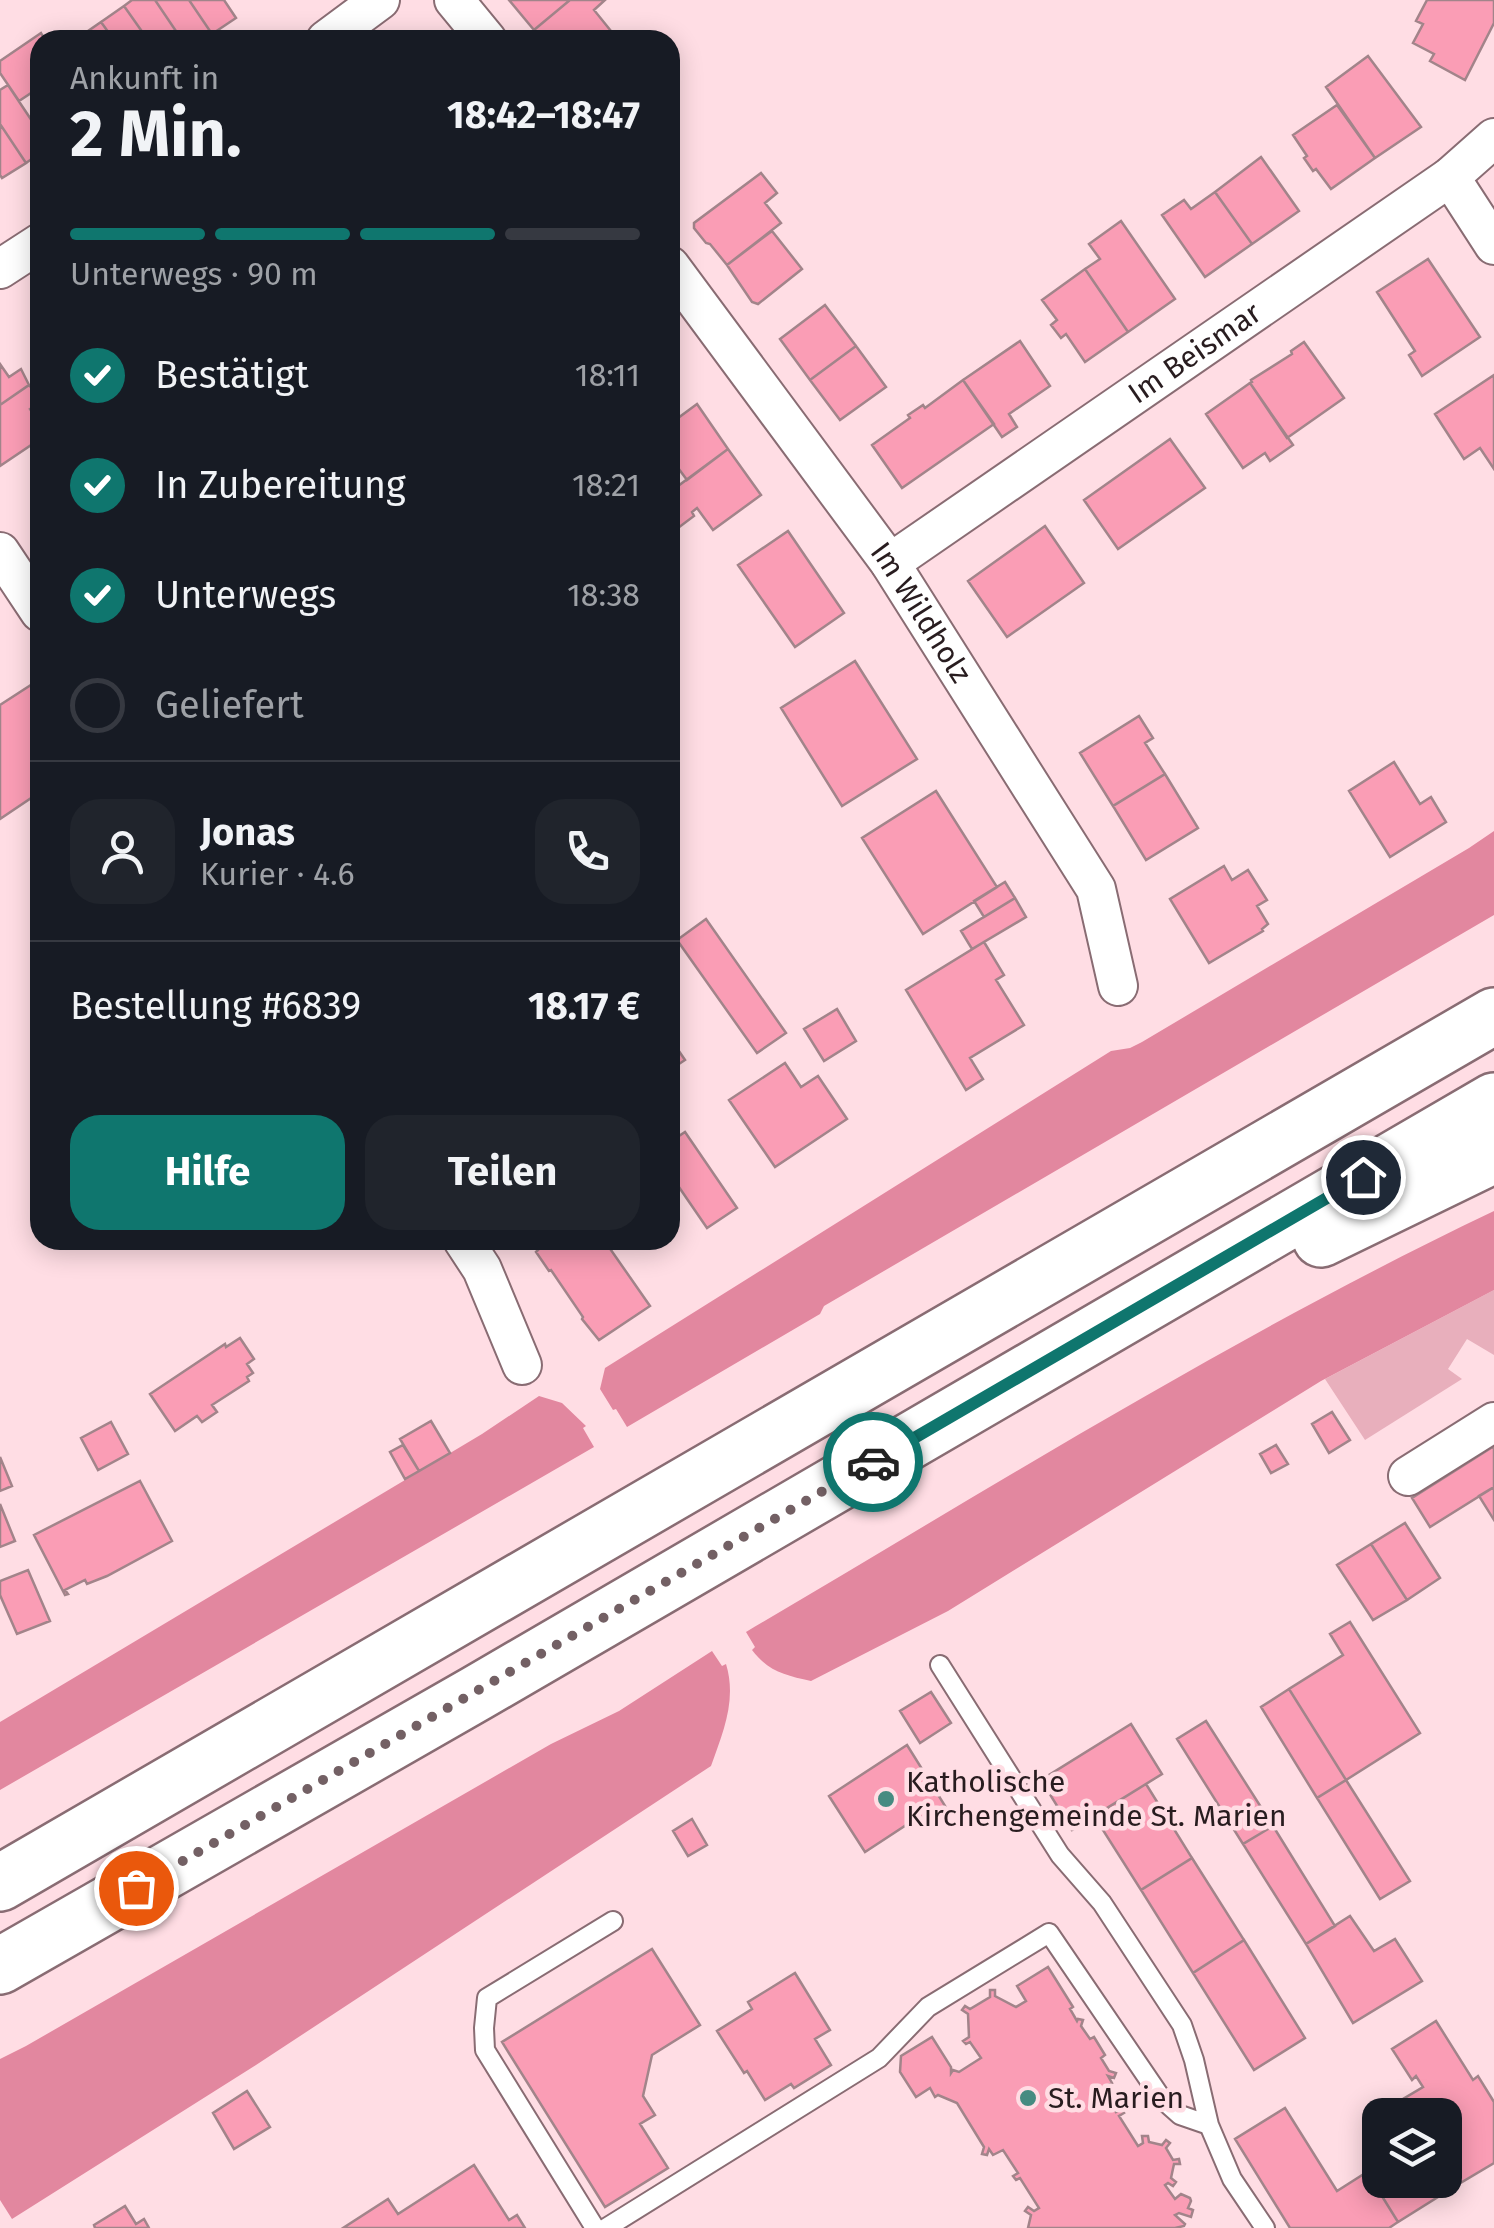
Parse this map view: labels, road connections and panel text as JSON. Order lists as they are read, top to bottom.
{
  "streets": {
    "street": ["Im Beismar", "Im Wildholz"]
  },
  "crossings": [
    ["Im Beismar", "Im Wildholz"]
  ],
  "places": ["Katholische Kirchengemeinde St. Marien", "St. Marien"],
  "page": {
    "heading": ["2 Min.", "Ankunft in", "18:42–18:47"],
    "panel": [
      "Jonas",
      "Kurier · 4.6",
      "Bestellung #6839",
      "18.17 €"
    ],
    "bar": "Unterwegs · 90 m",
    "list": [
      ["Bestätigt", "18:11"],
      ["In Zubereitung", "18:21"],
      ["Unterwegs", "18:38"],
      "Geliefert"
    ],
    "buttons": ["Hilfe", "Teilen"]
  }
}
